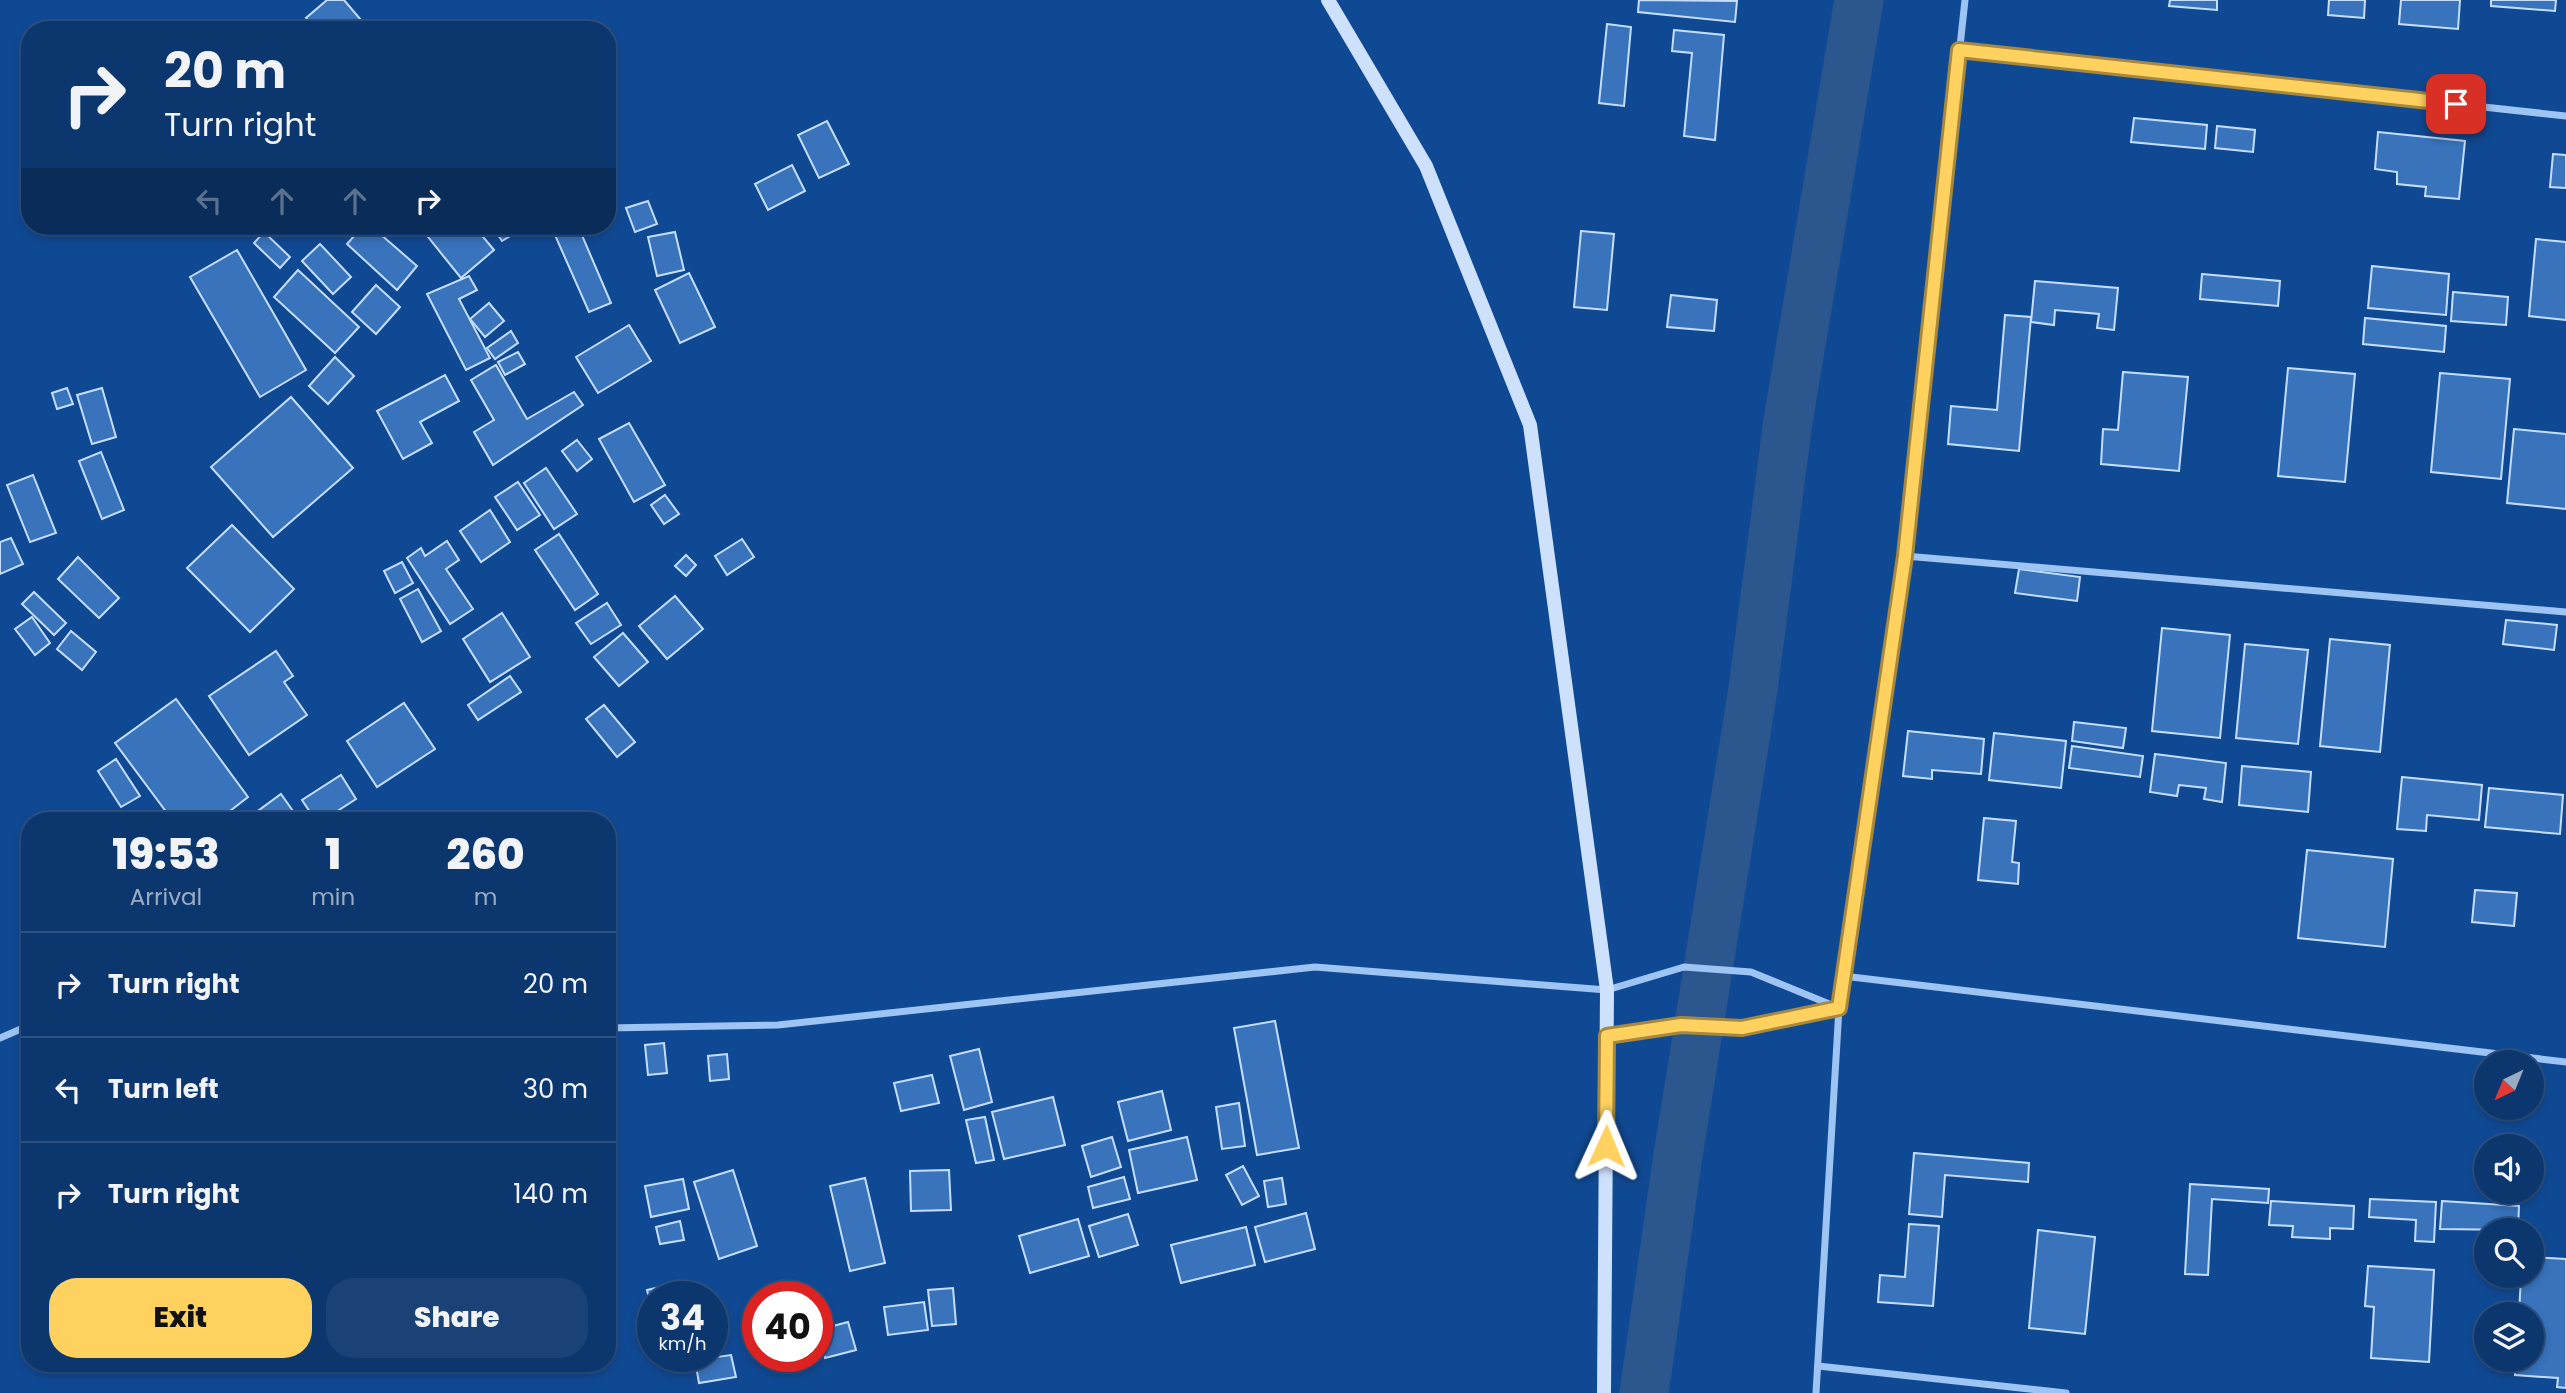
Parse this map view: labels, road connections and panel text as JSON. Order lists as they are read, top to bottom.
{
  "north": "bottom left",
  "page": {
    "turn": ["20 m", "Turn right"],
    "eta": [
      "19:53",
      "Arrival",
      "1",
      "min",
      "260",
      "m"
    ],
    "list": [
      {
        "name": "Turn right",
        "value": "20 m"
      },
      {
        "name": "Turn left",
        "value": "30 m"
      },
      {
        "name": "Turn right",
        "value": "140 m"
      }
    ],
    "buttons": ["Exit", "Share"],
    "speed": "34 km/h",
    "limit": "40"
  }
}
